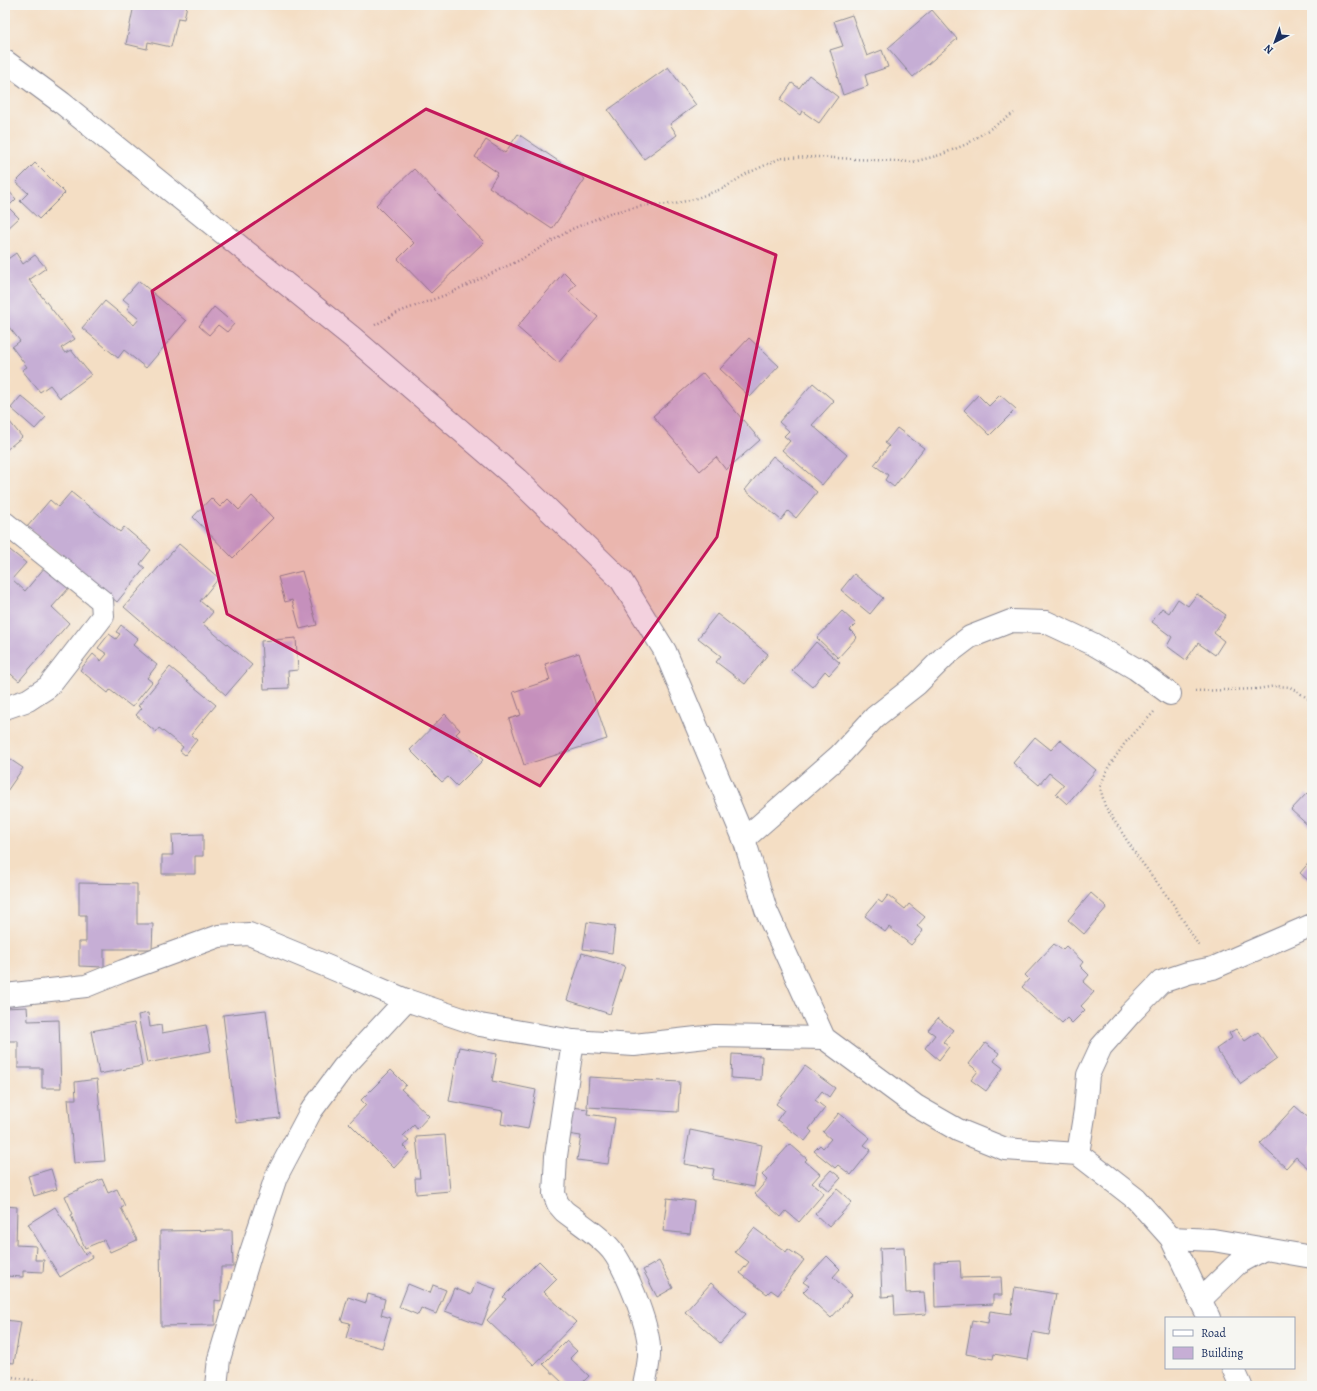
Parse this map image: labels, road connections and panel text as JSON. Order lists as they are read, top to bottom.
{
  "legend": ["Road", "Building"],
  "north": "bottom left"
}
